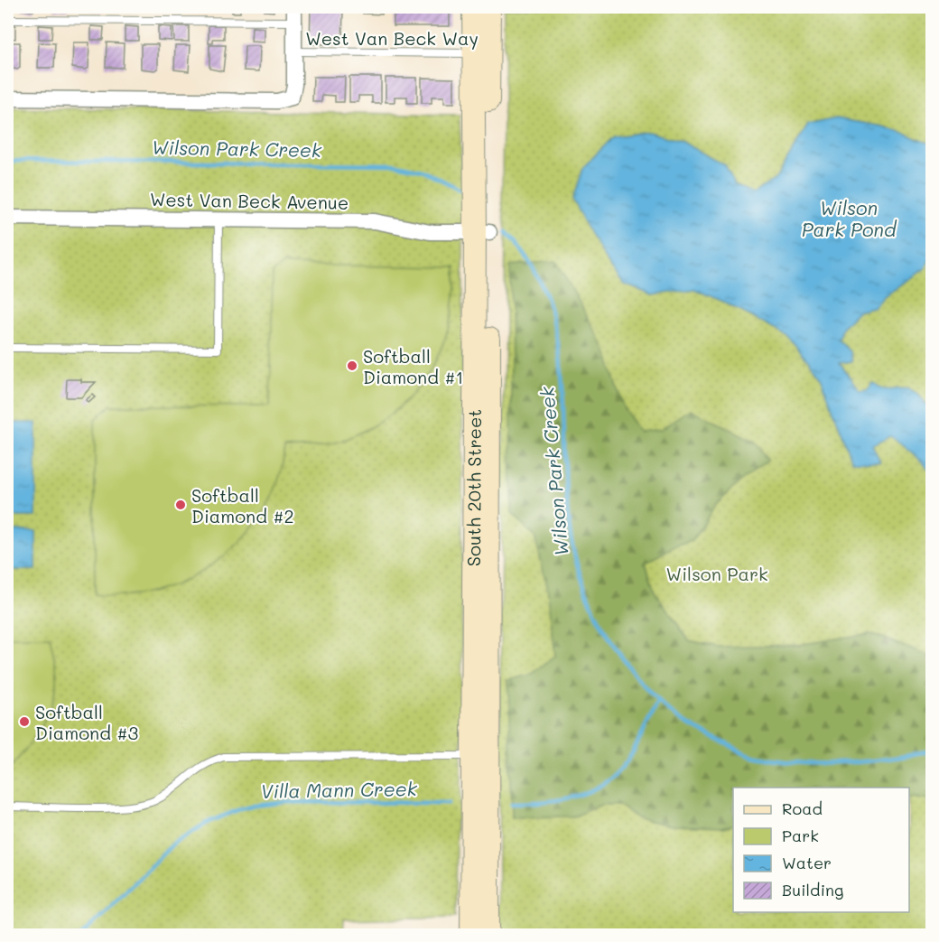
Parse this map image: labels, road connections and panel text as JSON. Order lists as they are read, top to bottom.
{
  "streets": {
    "street": ["West Van Beck Avenue", "South 20th Street"],
    "lane": ["West Van Beck Way"]
  },
  "crossings": [
    ["West Van Beck Way", "South 20th Street"],
    ["West Van Beck Avenue", "South 20th Street"]
  ],
  "water": ["Wilson Park Creek", "Wilson Park Pond", "Villa Mann Creek"],
  "parks": ["Wilson Park"],
  "places": ["Softball Diamond #1", "Softball Diamond #2", "Softball Diamond #3"],
  "legend": [
    "Road",
    "Park",
    "Water",
    "Building"
  ]
}
